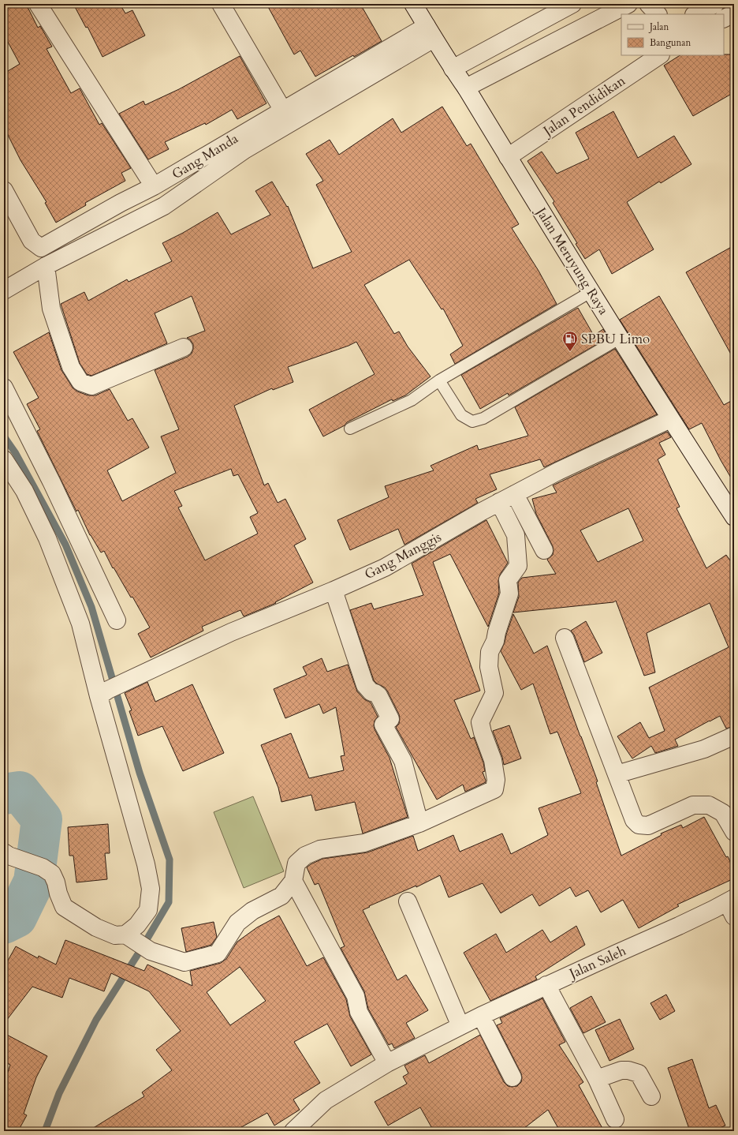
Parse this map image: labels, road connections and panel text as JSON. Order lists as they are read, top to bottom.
{
  "streets": {
    "street": [
      "Jalan Pendidikan",
      "Gang Manda",
      "Jalan Meruyung Raya",
      "Gang Manggis",
      "Jalan Saleh"
    ]
  },
  "crossings": [
    ["Jalan Pendidikan", "Jalan Meruyung Raya"],
    ["Gang Manda", "Jalan Meruyung Raya"],
    ["Jalan Meruyung Raya", "Gang Manggis"]
  ],
  "places": {
    "fuel station": ["SPBU Limo"]
  },
  "legend": ["Jalan", "Bangunan"]
}
